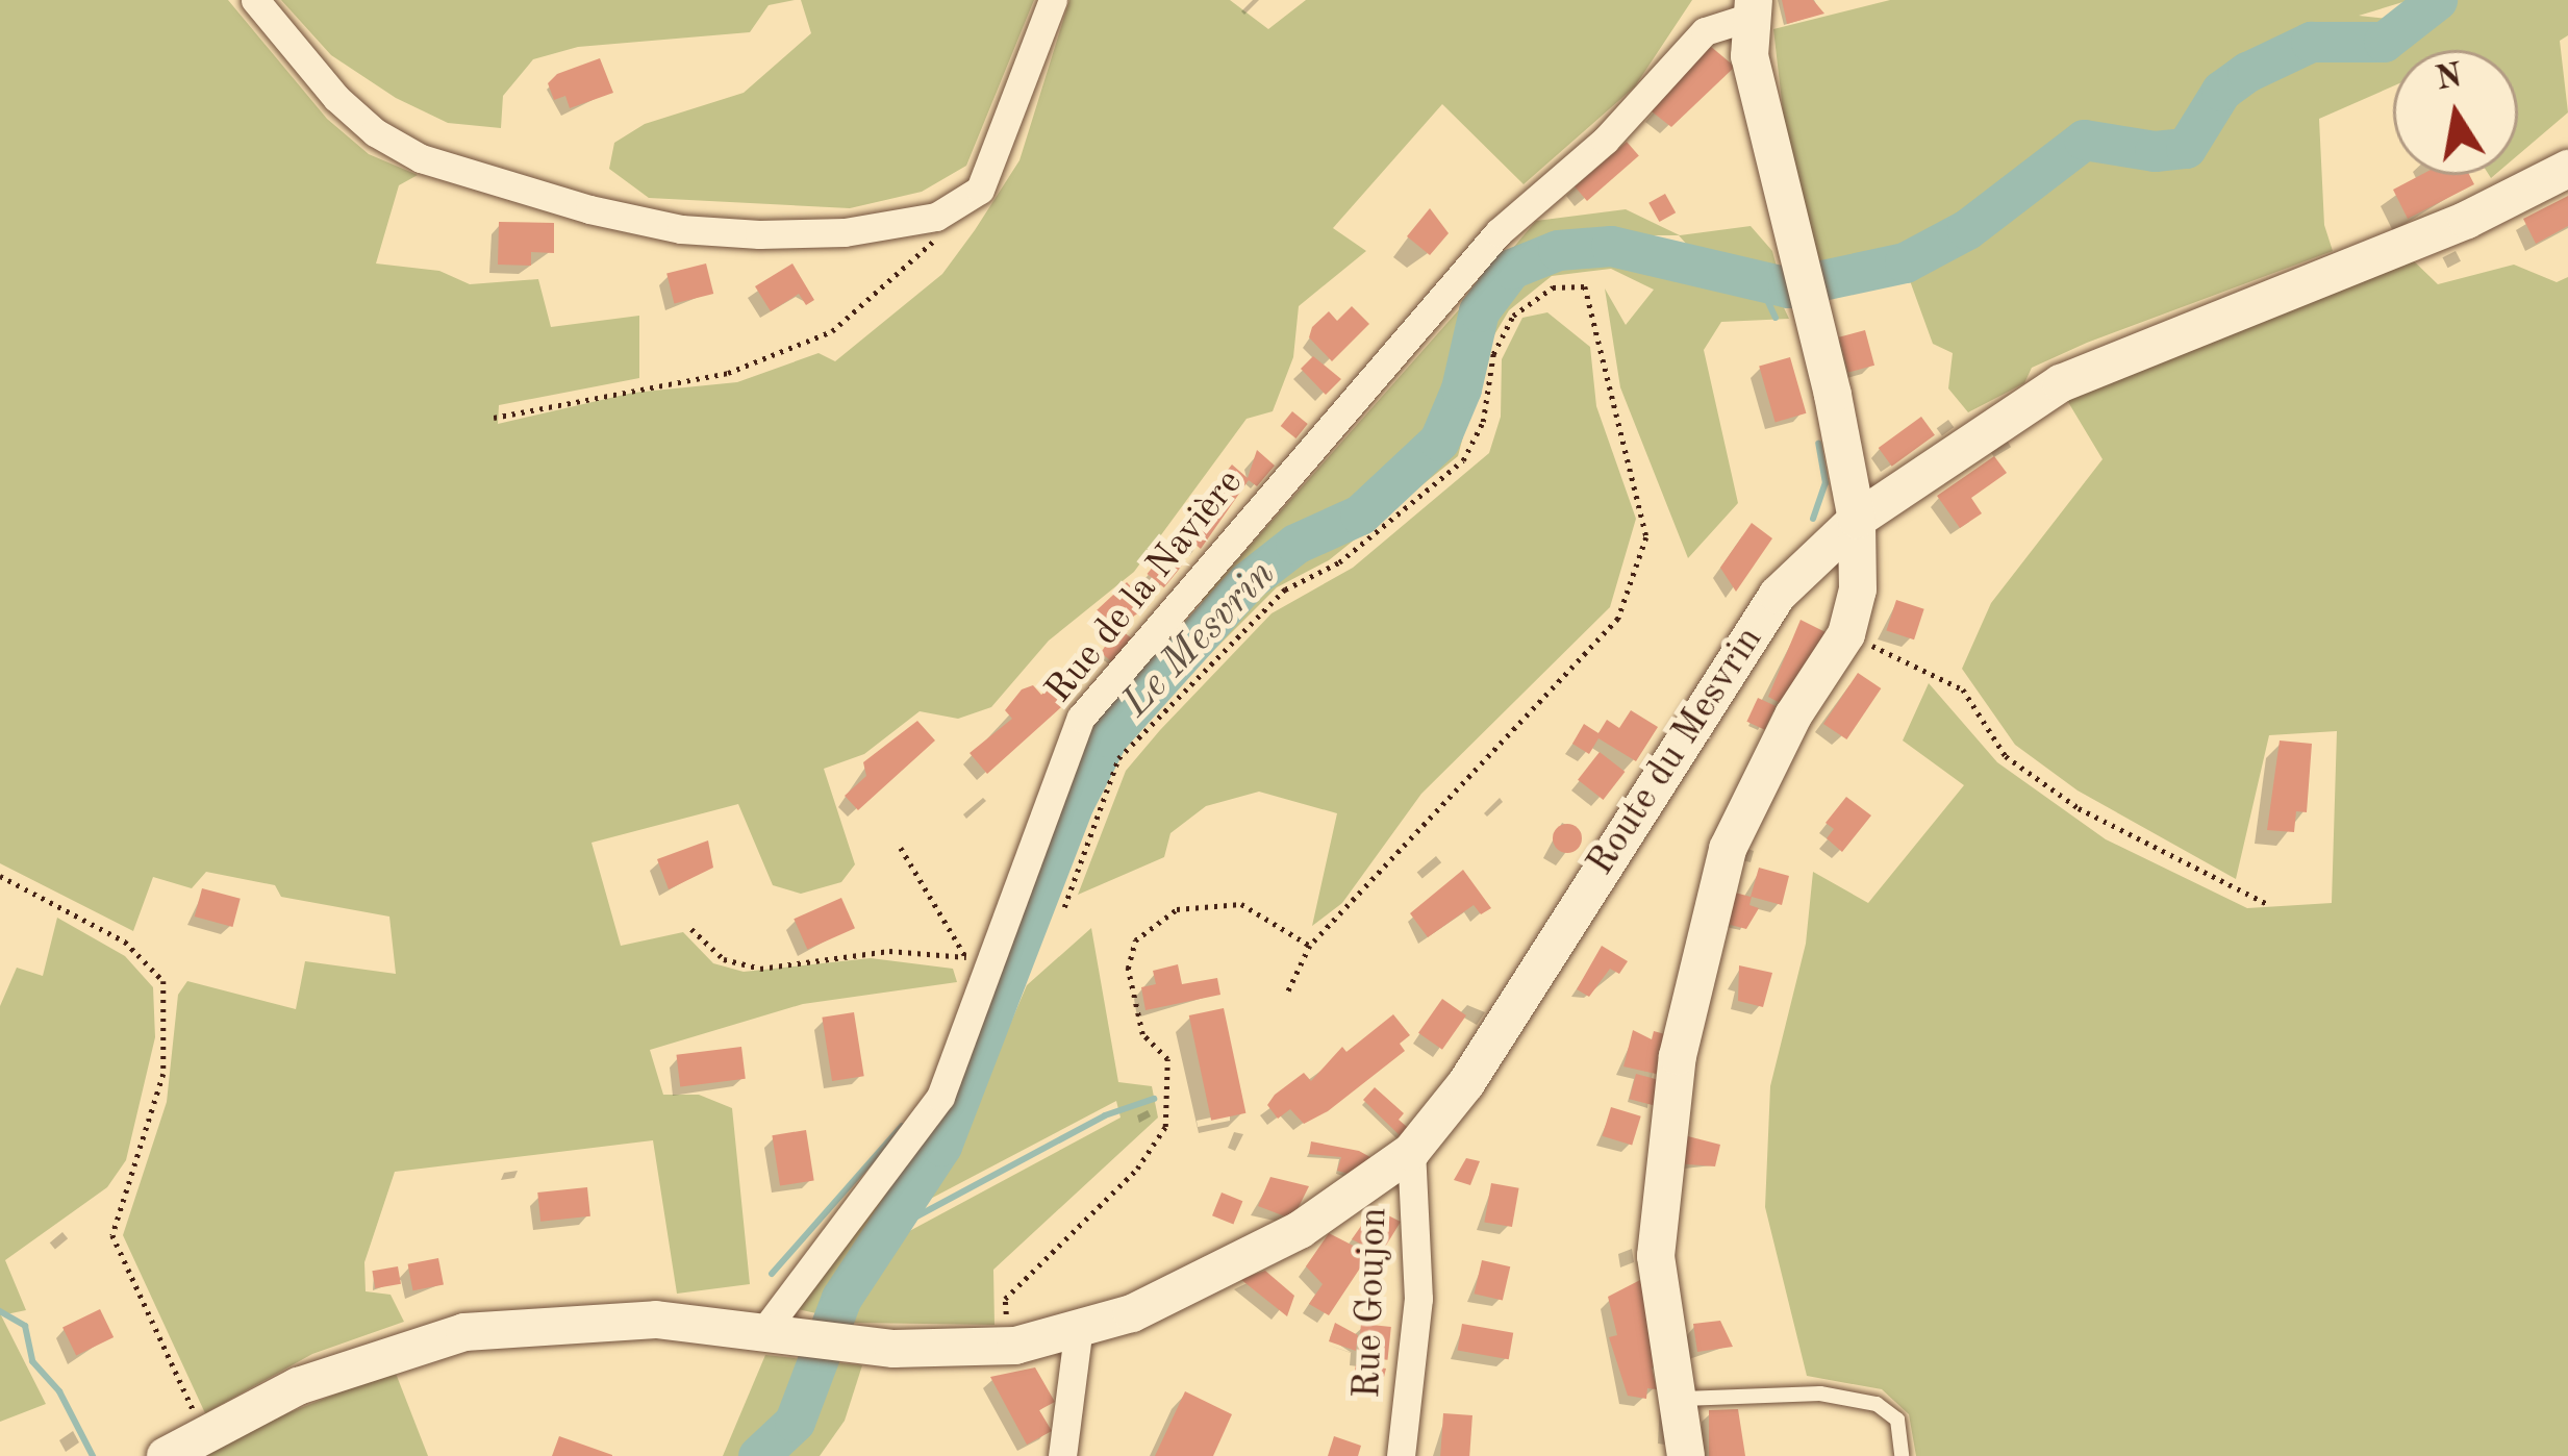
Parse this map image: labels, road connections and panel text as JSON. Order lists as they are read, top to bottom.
{
  "streets": {
    "main road": ["Route du Mesvrin"],
    "street": ["Rue de la Navière", "Rue Goujon"]
  },
  "crossings": [
    ["Rue de la Navière", "Route du Mesvrin"],
    ["Route du Mesvrin", "Rue Goujon"]
  ],
  "water": ["Le Mesvrin"],
  "north": "top"
}
